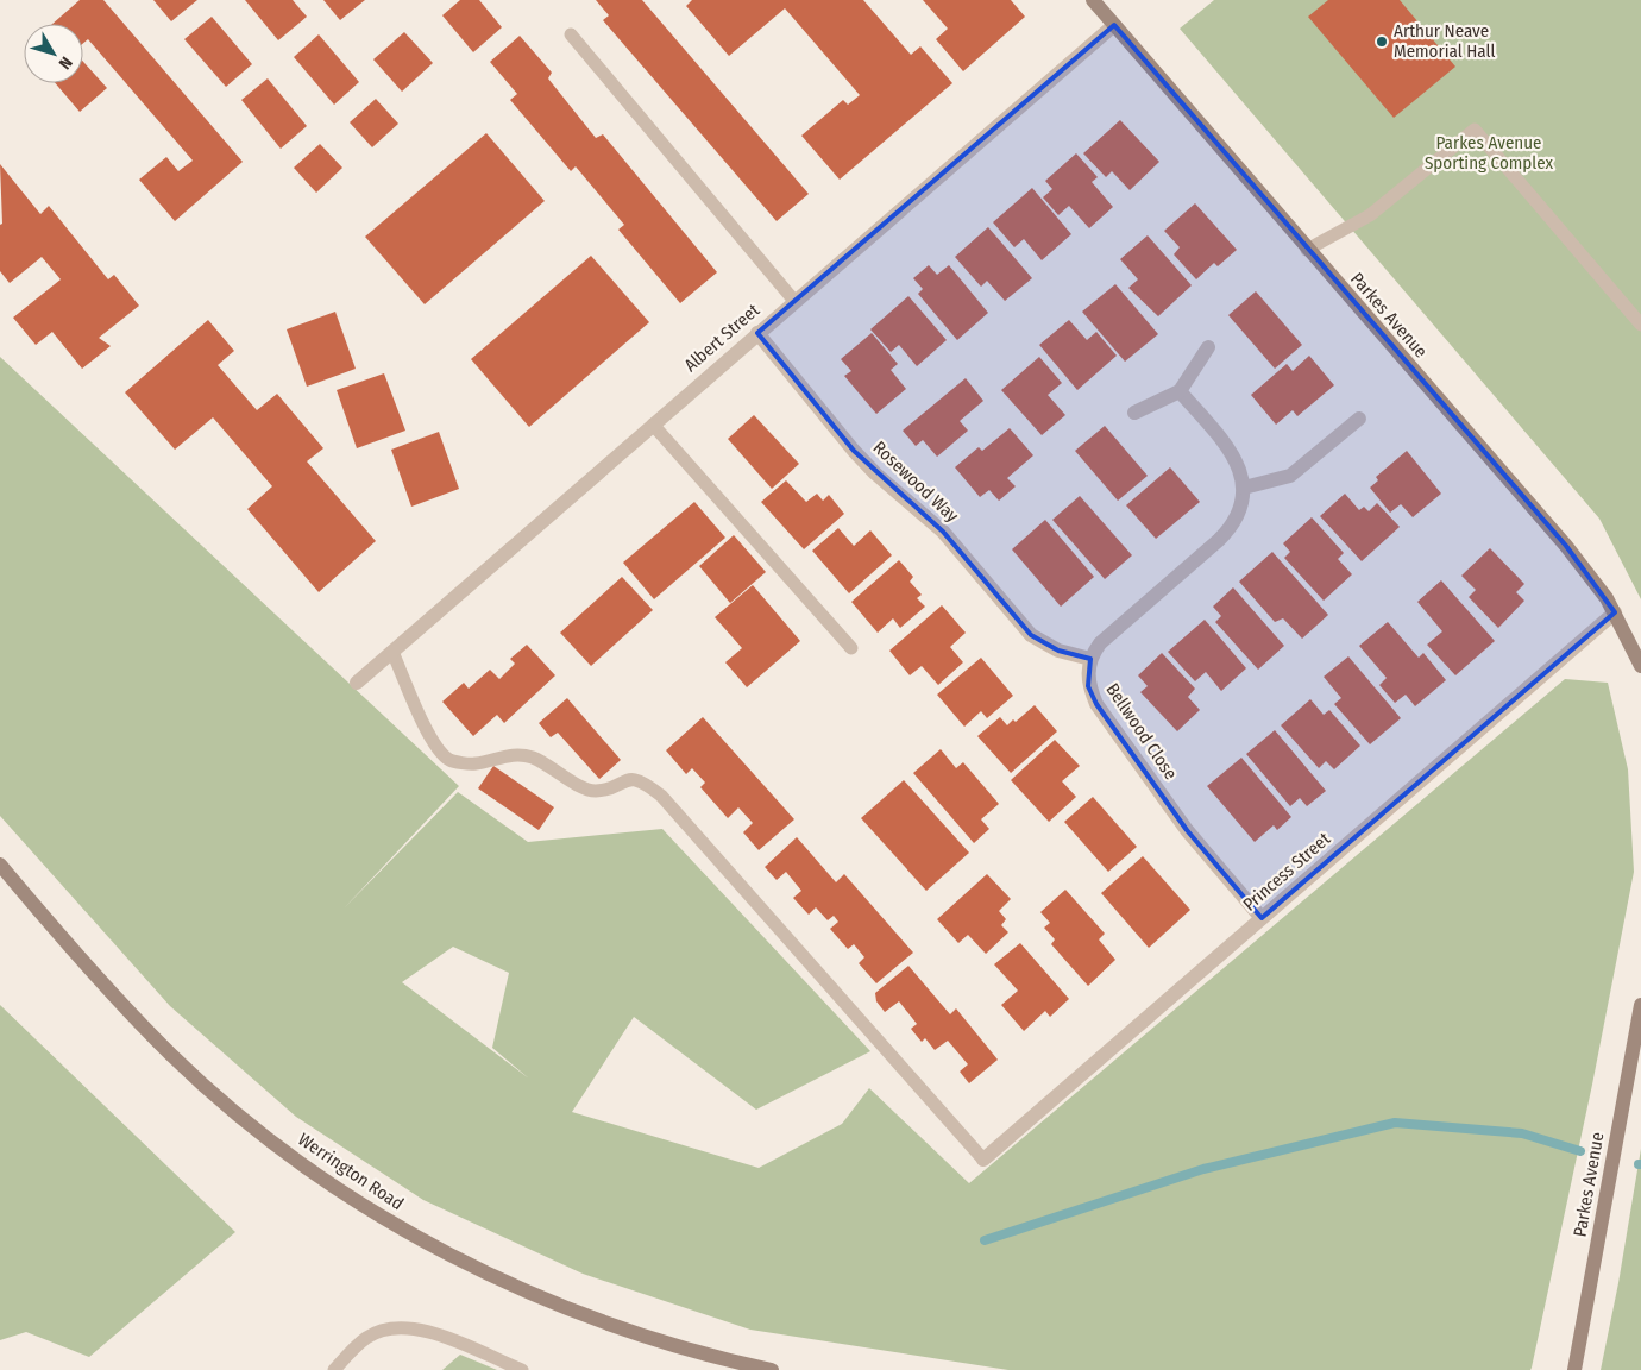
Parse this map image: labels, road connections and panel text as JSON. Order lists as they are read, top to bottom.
{
  "streets": {
    "street": [
      "Parkes Avenue",
      "Albert Street",
      "Rosewood Way",
      "Bellwood Close",
      "Princess Street",
      "Werrington Road"
    ]
  },
  "crossings": [
    ["Parkes Avenue", "Albert Street"],
    ["Parkes Avenue", "Princess Street"],
    ["Albert Street", "Rosewood Way"],
    ["Rosewood Way", "Bellwood Close"],
    ["Bellwood Close", "Princess Street"]
  ],
  "parks": ["Parkes Avenue Sporting Complex"],
  "places": ["Arthur Neave Memorial Hall"],
  "north": "bottom right"
}
